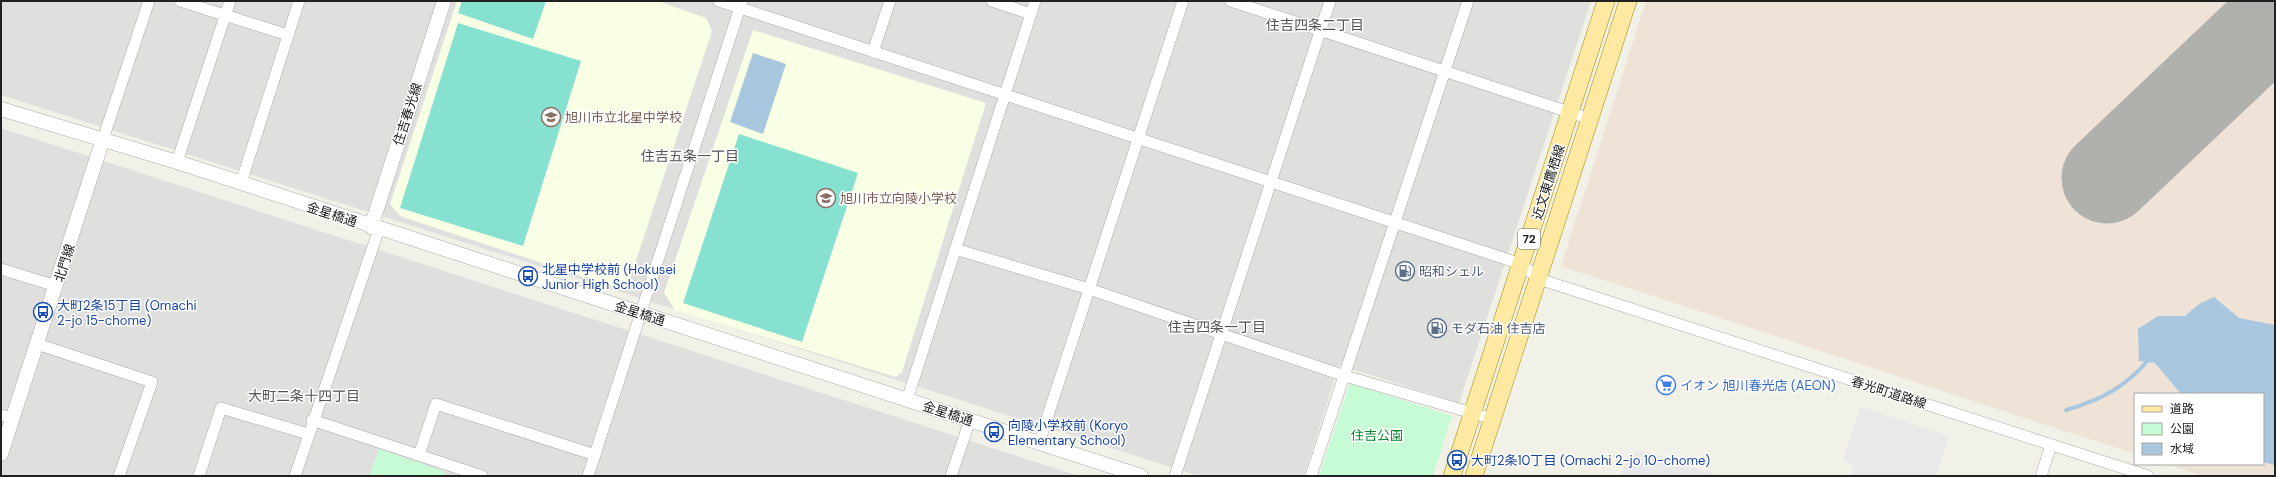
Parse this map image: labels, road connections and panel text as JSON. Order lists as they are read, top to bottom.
{
  "streets": {
    "main road": ["近文東鷹栖線", "72"],
    "street": [
      "住吉春光線",
      "金星橋通",
      "北門線",
      "春光町道路線"
    ]
  },
  "crossings": [
    ["住吉春光線", "金星橋通"],
    ["近文東鷹栖線", "春光町道路線"],
    ["金星橋通", "北門線"]
  ],
  "districts": [
    "住吉四条二丁目",
    "住吉五条一丁目",
    "住吉四条一丁目",
    "大町二条十四丁目"
  ],
  "parks": ["住吉公園"],
  "places": {
    "school or university": ["旭川市立北星中学校", "旭川市立向陵小学校"],
    "fuel station": ["昭和シェル", "モダ石油 住吉店"],
    "bus stop": [
      "北星中学校前 (Hokusei Junior High School)",
      "大町2条15丁目 (Omachi 2-jo 15-chome)",
      "向陵小学校前 (Koryo Elementary School)",
      "大町2条10丁目 (Omachi 2-jo 10-chome)"
    ],
    "supermarket": ["イオン 旭川春光店 (AEON)"]
  },
  "legend": ["道路", "公園", "水域"]
}
